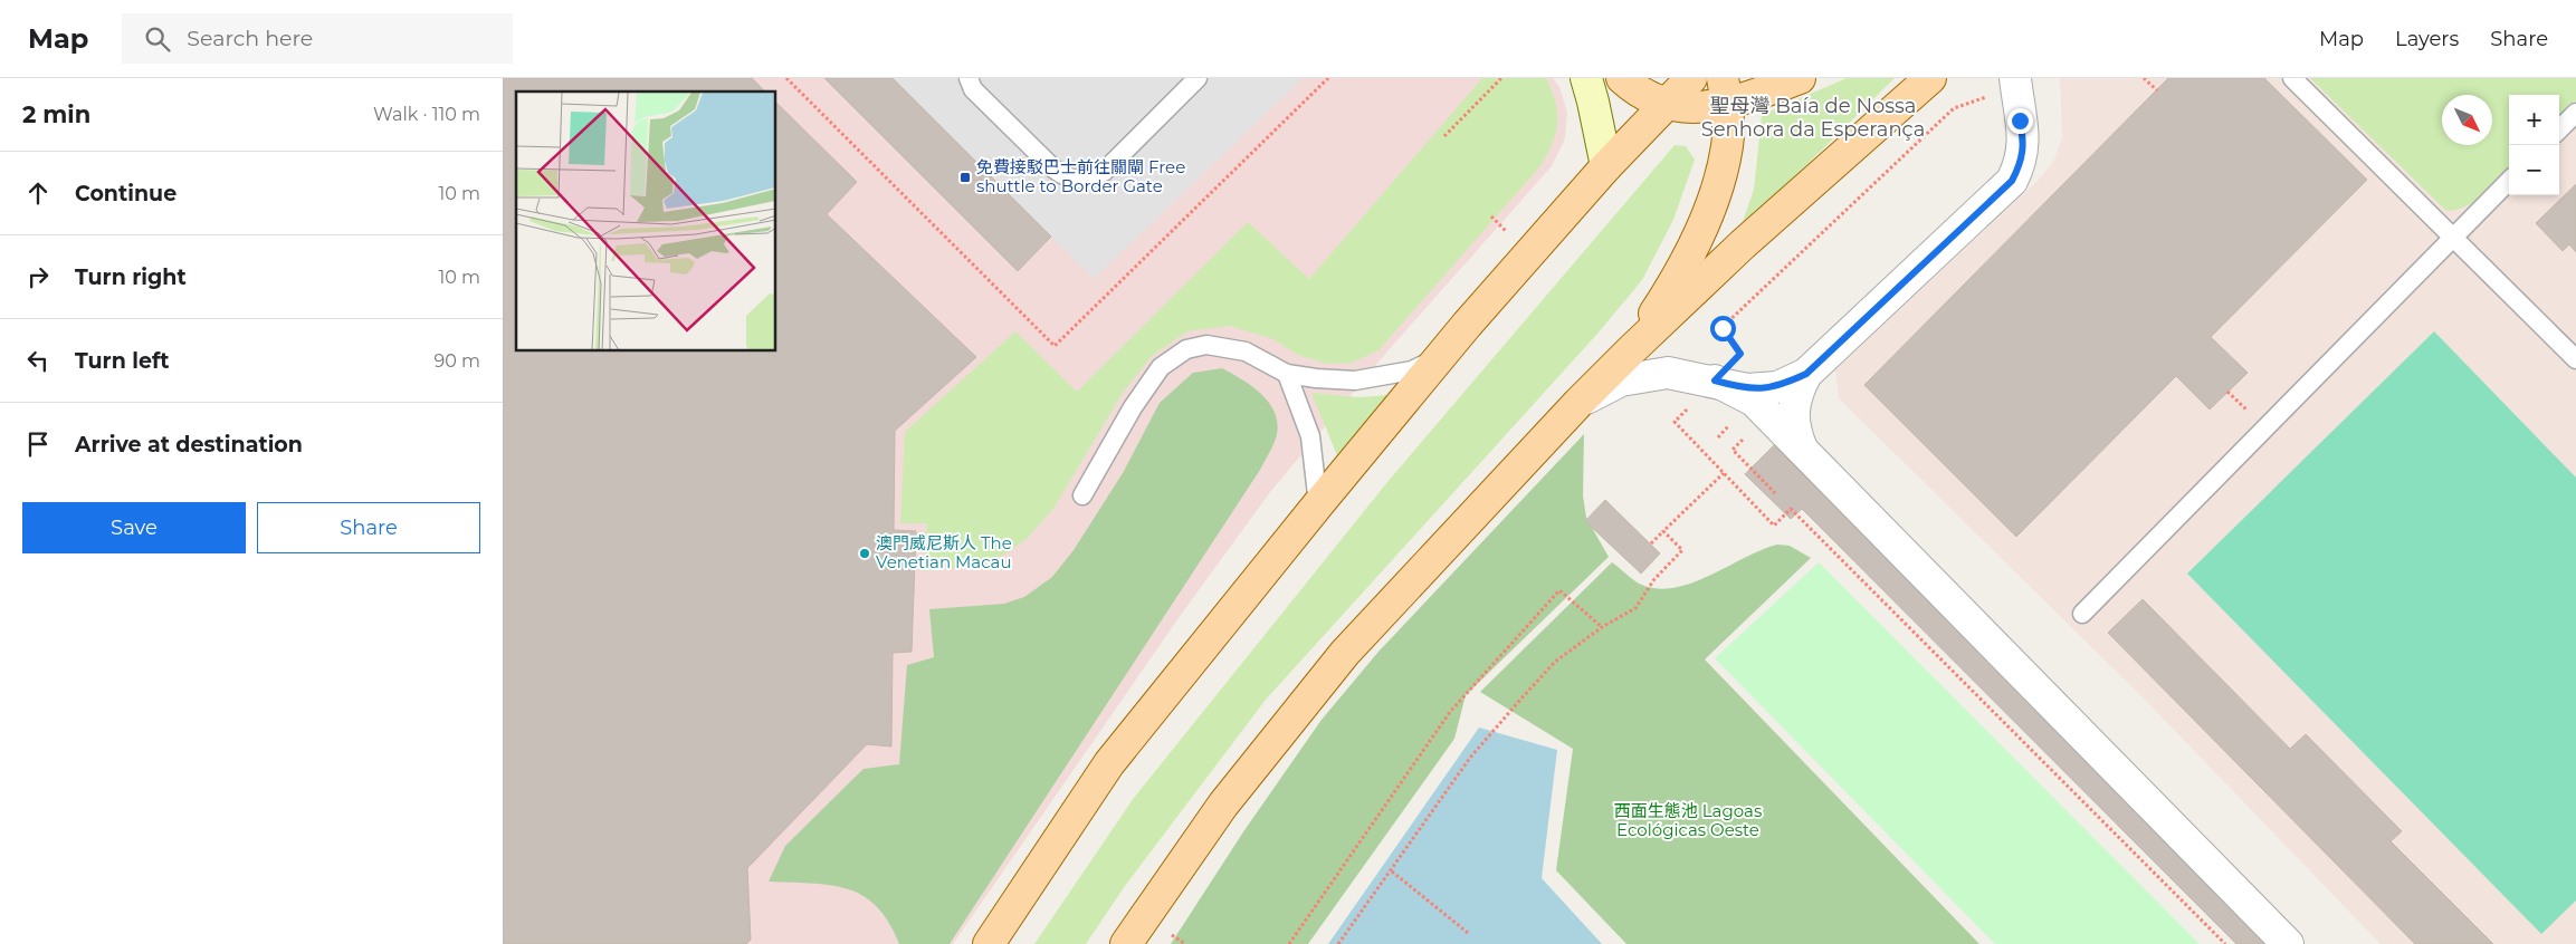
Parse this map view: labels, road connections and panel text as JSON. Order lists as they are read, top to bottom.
{
  "districts": ["聖母灣 Baía de Nossa Senhora da Esperança"],
  "parks": ["西面生態池 Lagoas Ecológicas Oeste"],
  "places": {
    "transit": ["免費接駁巴士前往關閘 Free shuttle to Border Gate"],
    "other": ["澳門威尼斯人 The Venetian Macau"]
  },
  "north": "bottom right",
  "page": {
    "header": "Map",
    "search": "Search here",
    "nav": ["Map", "Layers", "Share"],
    "heading": ["2 min", "Walk · 110 m"],
    "map_buttons": ["+", "−"],
    "list": [
      ["Continue", "10 m"],
      ["Turn right", "10 m"],
      ["Turn left", "90 m"],
      "Arrive at destination"
    ],
    "buttons": ["Save", "Share"]
  }
}
